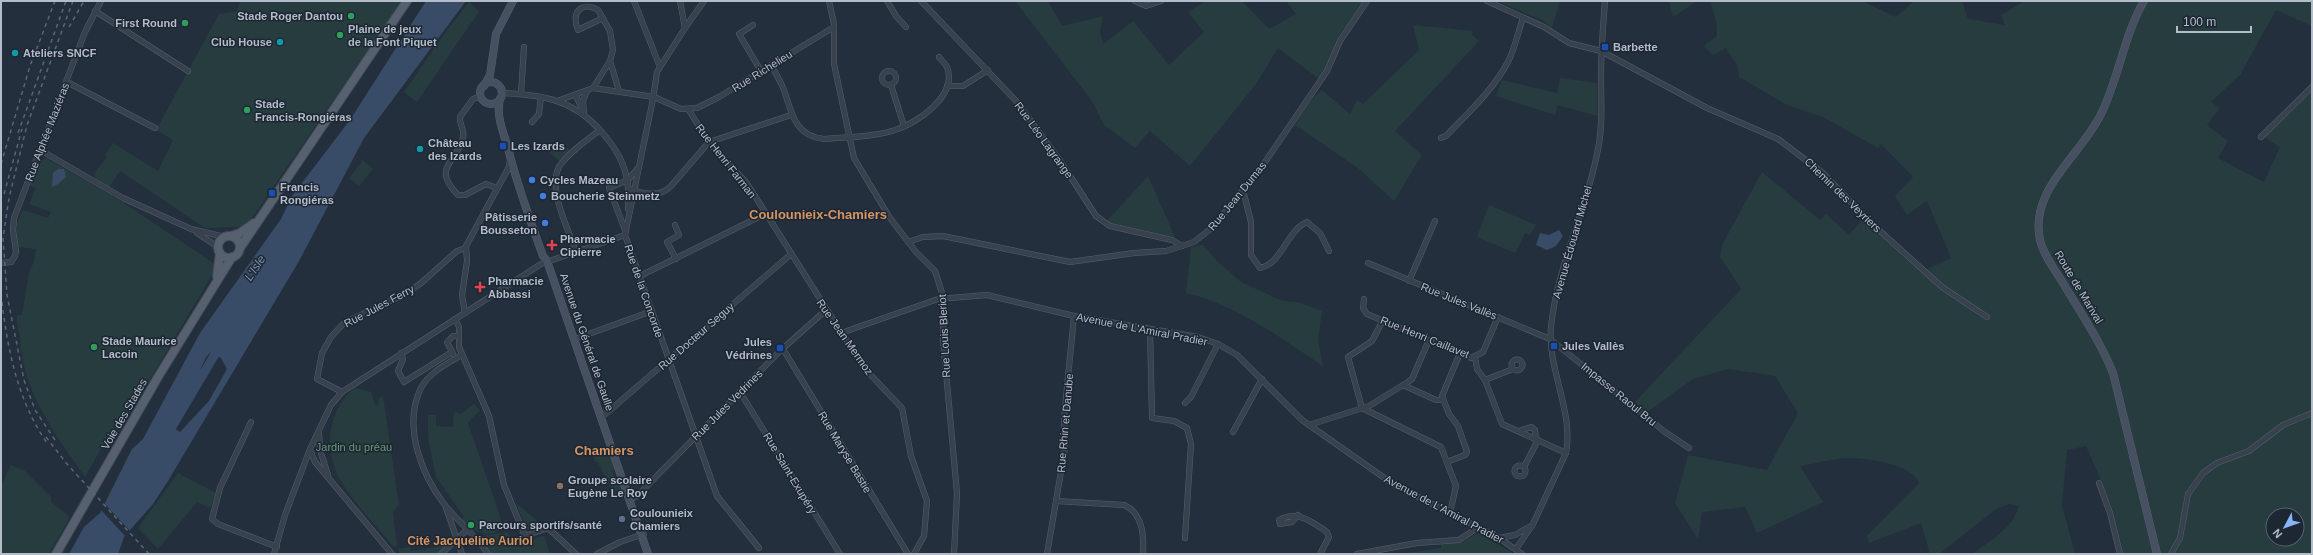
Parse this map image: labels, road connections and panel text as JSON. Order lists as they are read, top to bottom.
{
  "streets": {
    "main road": ["Route de Marival", "Avenue du Général de Gaulle", "Voie des Stades"],
    "street": [
      "Rue Richelieu",
      "Rue Alphée Maziéras",
      "Rue Léo Lagrange",
      "Rue Henri Farman",
      "Chemin des Veyriers",
      "Rue Jean Dumas",
      "Avenue Édouard Michel",
      "Rue de la Concorde",
      "Rue Jules Vallès",
      "Rue Jules Ferry",
      "Avenue de L'Amiral Pradier",
      "Rue Docteur Seguy",
      "Rue Louis Bleriot",
      "Rue Jean Mermoz",
      "Rue Henri Caillavet",
      "Impasse Raoul Bru",
      "Rue Jules Vedrines",
      "Rue Rhin et Danube",
      "Rue Maryse Bastie",
      "Rue Saint-Exupéry"
    ]
  },
  "crossings": [
    ["Rue Richelieu", "Rue Henri Farman"],
    ["Rue Richelieu", "Rue Louis Bleriot"],
    ["Rue Léo Lagrange", "Rue Jean Dumas"],
    ["Rue Henri Farman", "Rue Jean Mermoz"],
    ["Chemin des Veyriers", "Avenue Édouard Michel"],
    ["Rue Jean Dumas", "Rue Louis Bleriot"],
    ["Avenue Édouard Michel", "Rue Jules Vallès"],
    ["Avenue Édouard Michel", "Avenue de L'Amiral Pradier"],
    ["Avenue Édouard Michel", "Impasse Raoul Bru"],
    ["Rue de la Concorde", "Rue Docteur Seguy"],
    ["Rue de la Concorde", "Rue Jules Vedrines"],
    ["Rue Jules Vallès", "Rue Henri Caillavet"],
    ["Rue Jules Vallès", "Impasse Raoul Bru"],
    ["Avenue de L'Amiral Pradier", "Rue Louis Bleriot"],
    ["Avenue de L'Amiral Pradier", "Rue Jean Mermoz"],
    ["Avenue de L'Amiral Pradier", "Rue Rhin et Danube"],
    ["Rue Docteur Seguy", "Rue Jean Mermoz"],
    ["Rue Docteur Seguy", "Avenue du Général de Gaulle"],
    ["Rue Jean Mermoz", "Rue Jules Vedrines"],
    ["Avenue du Général de Gaulle", "Rue Jules Vedrines"],
    ["Rue Jules Vedrines", "Rue Maryse Bastie"],
    ["Rue Jules Vedrines", "Rue Saint-Exupéry"]
  ],
  "districts": ["Coulounieix-Chamiers", "Chamiers", "Cité Jacqueline Auriol"],
  "water": ["L'Isle"],
  "parks": ["Jardin du préau"],
  "places": {
    "other": [
      "Stade Roger Dantou",
      "First Round",
      "Plaine de jeux de la Font Piquet",
      "Club House",
      "Ateliers SNCF",
      "Stade Francis-Rongiéras",
      "Château des Izards",
      "Cycles Mazeau",
      "Boucherie Steinmetz",
      "Pâtisserie Bousseton",
      "Stade Maurice Lacoin",
      "Groupe scolaire Eugène Le Roy",
      "Coulounieix Chamiers",
      "Parcours sportifs/santé"
    ],
    "transit": [
      "Barbette",
      "Les Izards",
      "Francis Rongiéras",
      "Jules Vallès",
      "Jules Védrines"
    ],
    "health": ["Pharmacie Cipierre", "Pharmacie Abbassi"]
  },
  "scale_bar": "100 m",
  "north": "bottom left"
}
